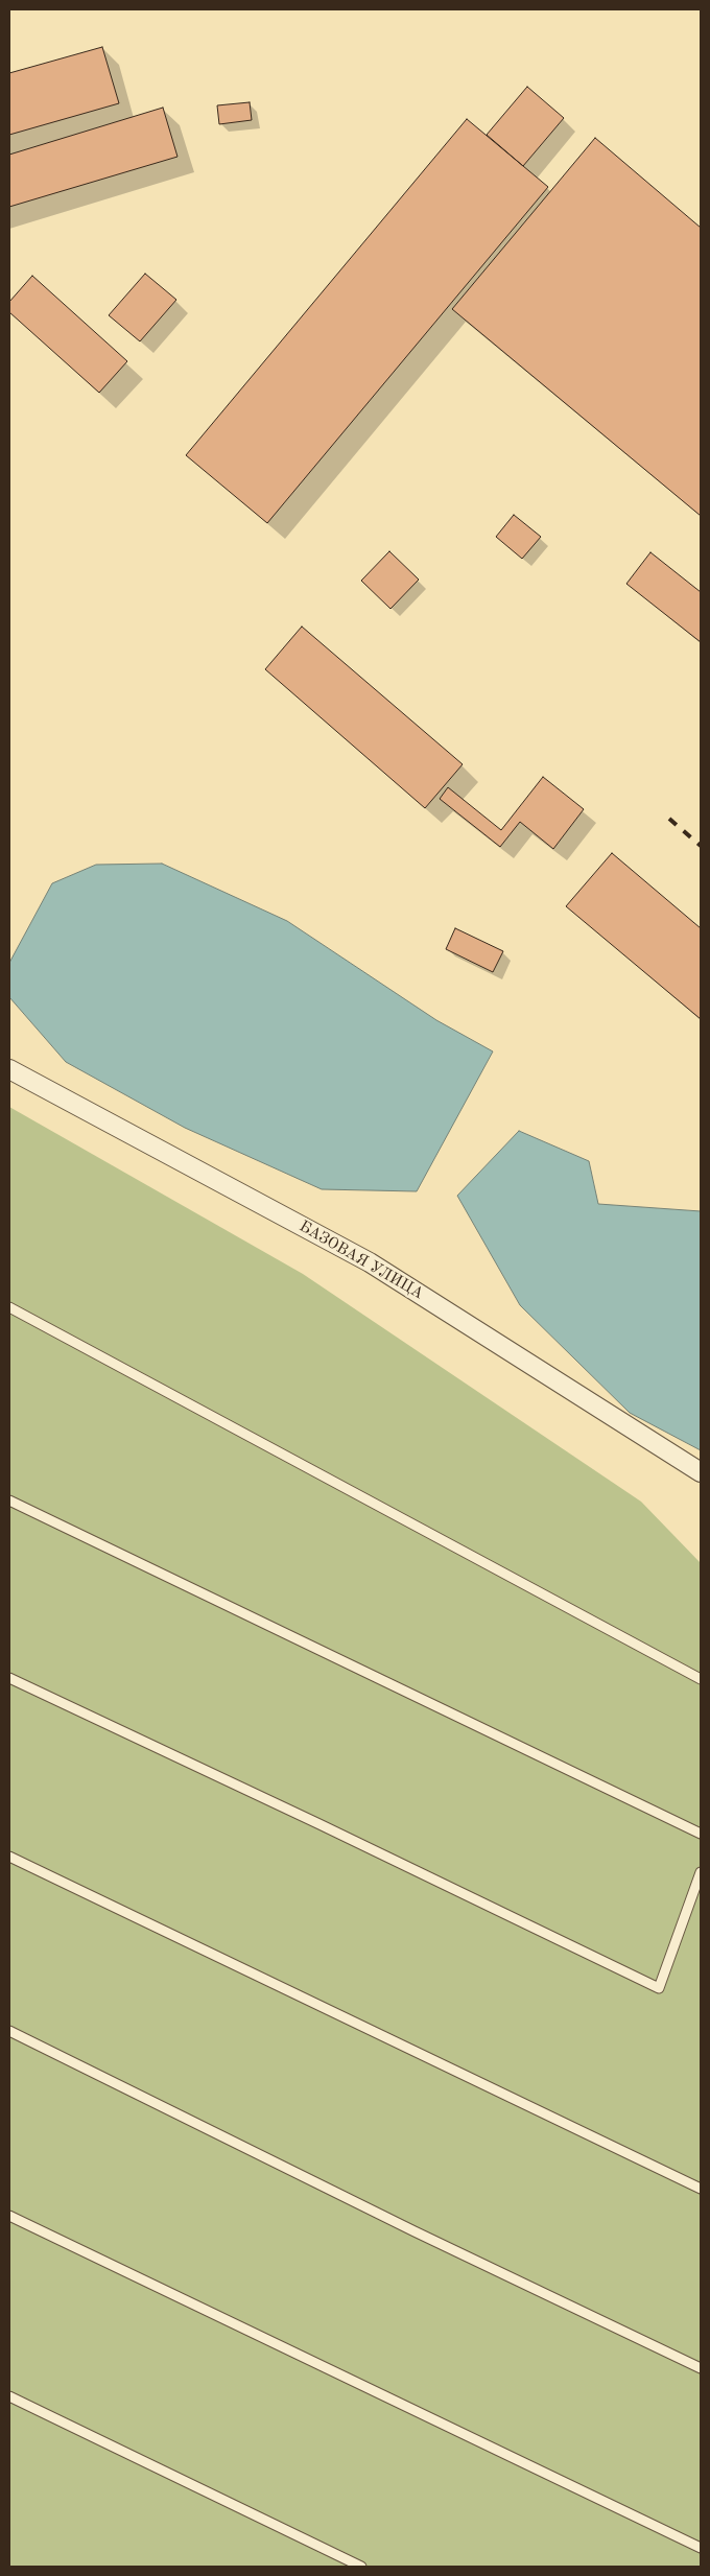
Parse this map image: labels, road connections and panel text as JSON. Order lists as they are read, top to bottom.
{
  "streets": {
    "street": ["БАЗОВАЯ УЛИЦА"]
  }
}
